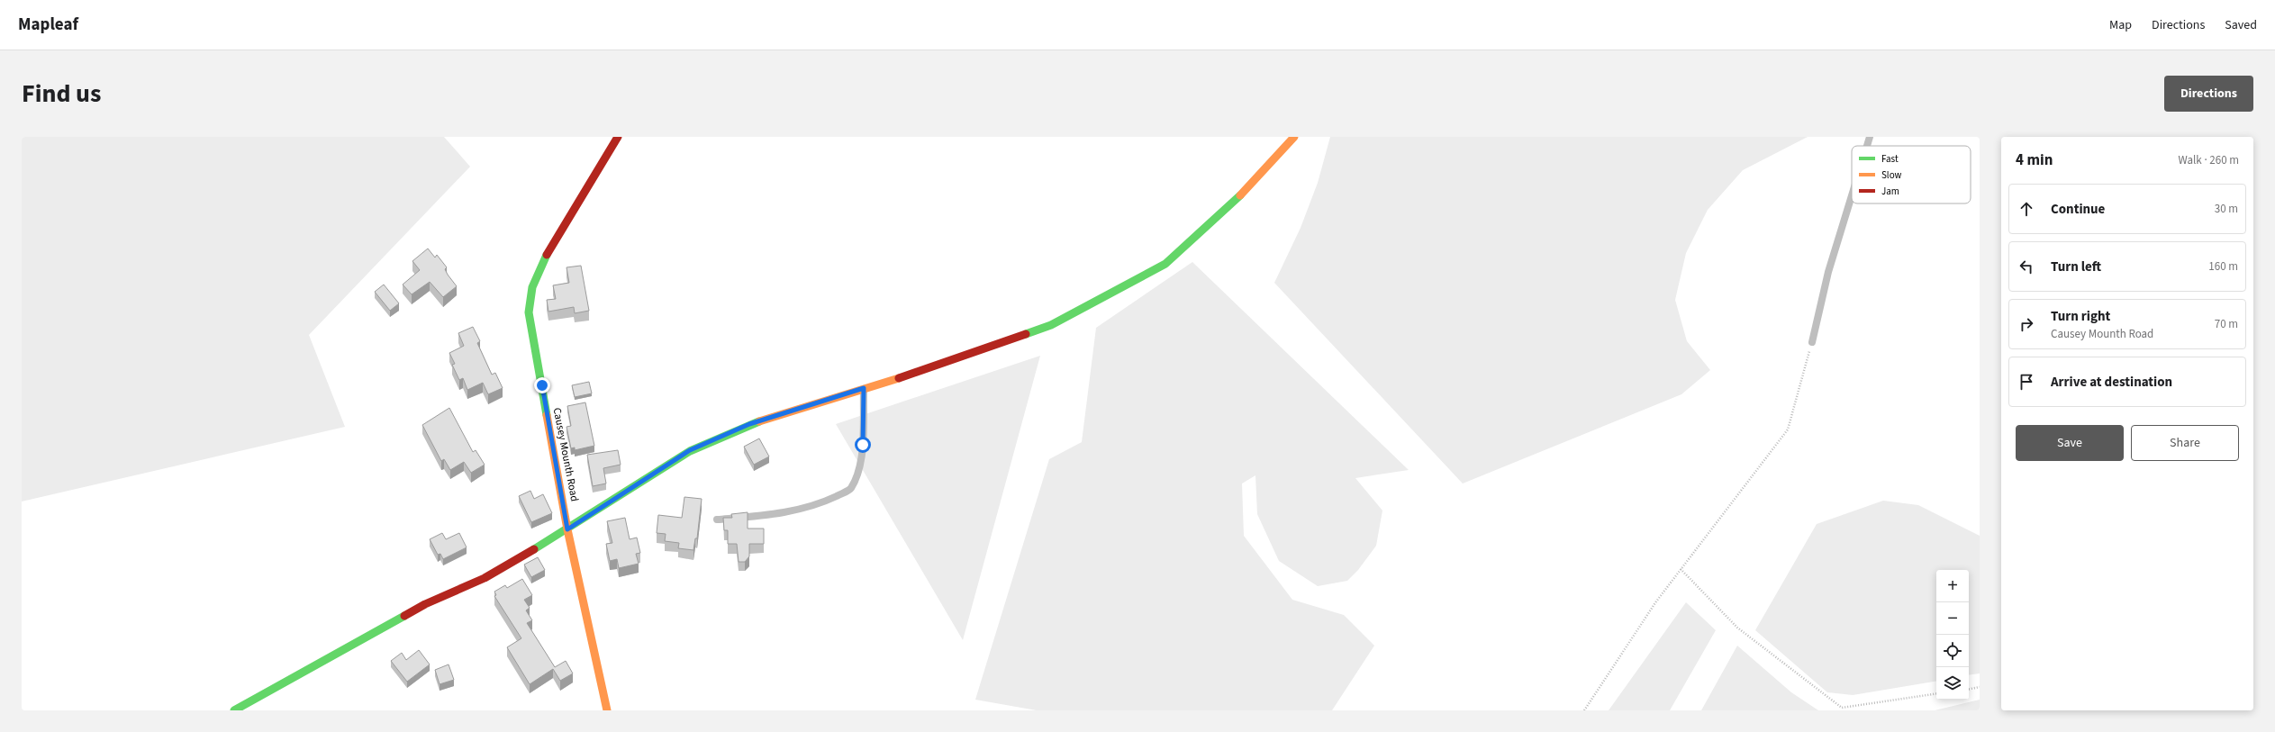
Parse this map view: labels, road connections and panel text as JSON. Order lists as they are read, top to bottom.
{
  "streets": {
    "street": ["Causey Mounth Road"]
  },
  "legend": ["Fast", "Slow", "Jam"],
  "page": {
    "header": "Mapleaf",
    "nav": ["Map", "Directions", "Saved"],
    "title": "Find us",
    "buttons": [
      "Directions",
      ["Save", "Share"]
    ],
    "heading": ["4 min", "Walk · 260 m"],
    "list": [
      ["Continue", "30 m"],
      ["Turn left", "160 m"],
      ["Turn right", "Causey Mounth Road", "70 m"],
      "Arrive at destination"
    ],
    "map_buttons": ["+", "−"]
  }
}
